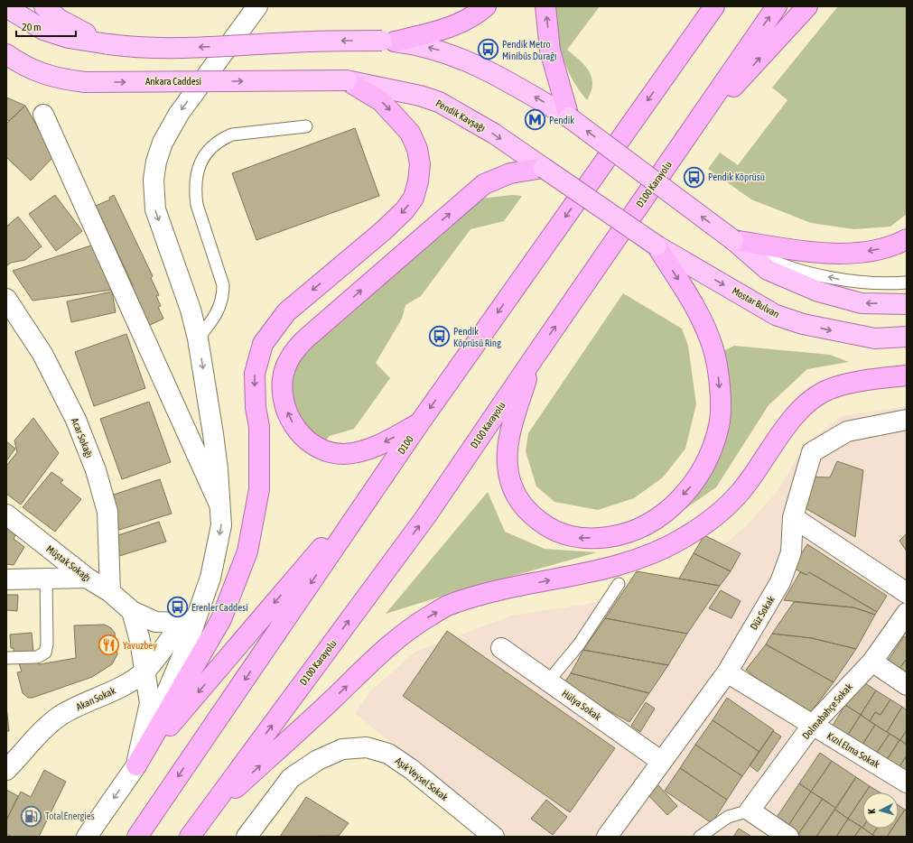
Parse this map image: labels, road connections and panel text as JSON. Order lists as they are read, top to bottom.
{
  "streets": {
    "highway": ["D100 Karayolu", "D100"],
    "main road": ["Ankara Caddesi", "Pendik Kavşağı", "Mostar Bulvarı"],
    "street": [
      "Acar Sokağı",
      "Müştak Sokağı",
      "Düz Sokak",
      "Akan Sokak",
      "Hülya Sokak",
      "Dolmabahçe Sokak",
      "Kızıl Elma Sokak",
      "Aşık Veysel Sokak"
    ]
  },
  "crossings": [
    ["Ankara Caddesi", "Pendik Kavşağı"],
    ["Acar Sokağı", "Müştak Sokağı"],
    ["Müştak Sokağı", "Akan Sokak"],
    ["Düz Sokak", "Hülya Sokak"],
    ["Düz Sokak", "Kızıl Elma Sokak"],
    ["Dolmabahçe Sokak", "Kızıl Elma Sokak"]
  ],
  "places": {
    "bus stop": [
      "Pendik Metro Minibüs Durağı",
      "Pendik Köprüsü",
      "Pendi̇k Köprüsü Ri̇ng",
      "Erenler Caddesi̇"
    ],
    "metro station": ["Pendik"],
    "restaurant": ["Yavuzbey"],
    "fuel station": ["TotalEnergies"]
  },
  "scale_bar": "20 m",
  "north": "left"
}
